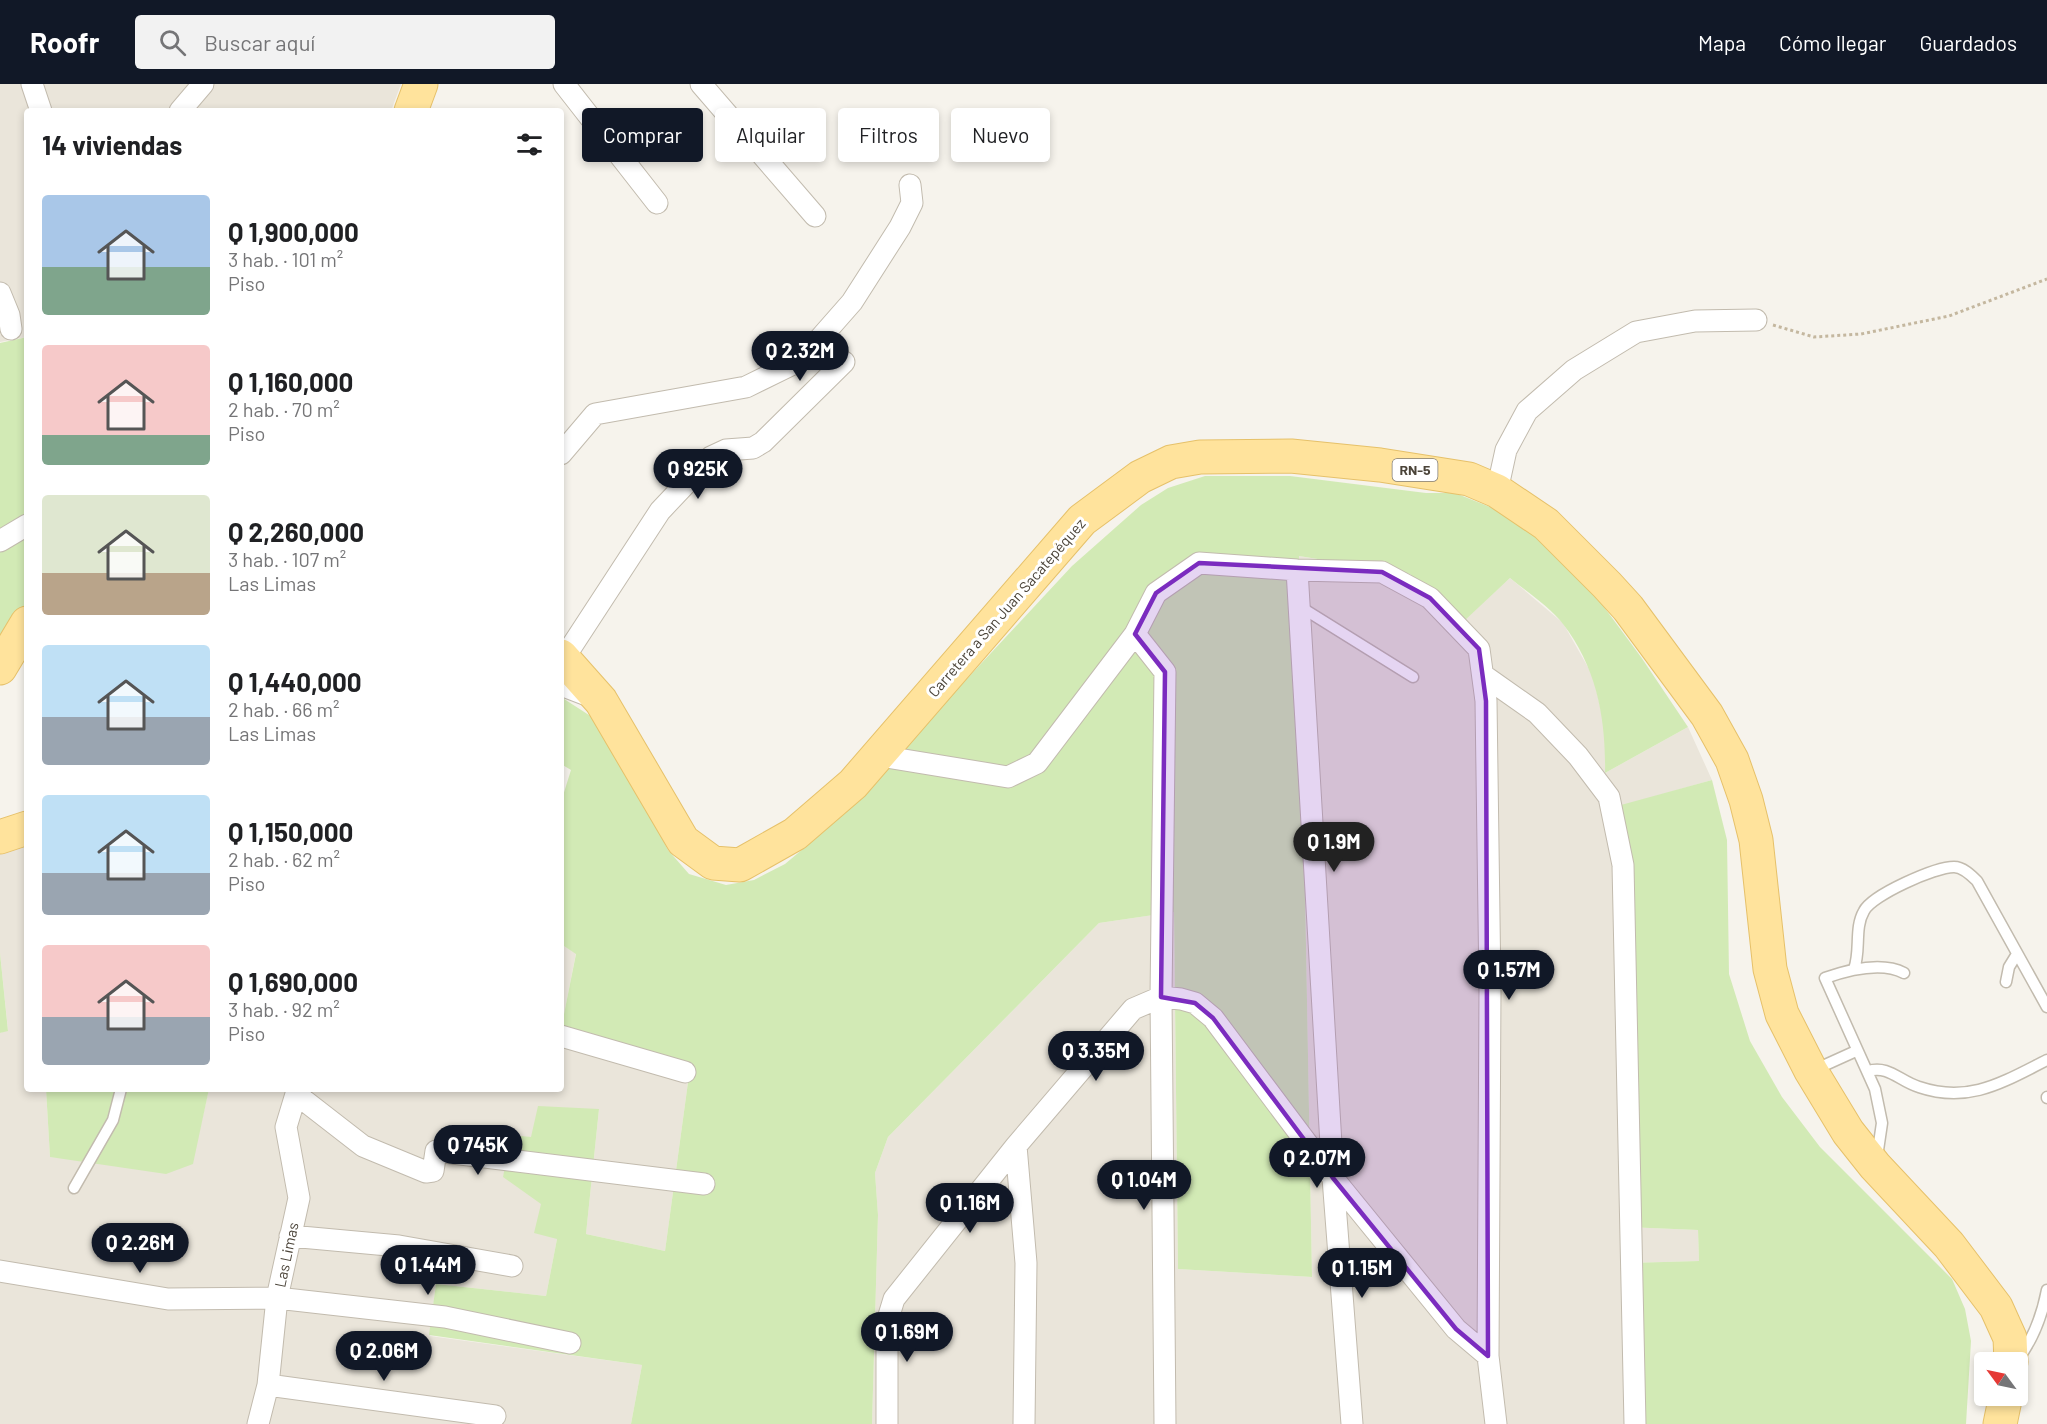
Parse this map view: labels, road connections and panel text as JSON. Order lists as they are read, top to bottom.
{
  "streets": {
    "main road": ["RN-5", "Carretera a San Juan Sacatepéquez"],
    "street": ["Las Limas"]
  },
  "north": "top left",
  "page": {
    "header": "Roofr",
    "search": "Buscar aquí",
    "nav": ["Mapa", "Cómo llegar", "Guardados"],
    "chip": [
      "Comprar",
      "Alquilar",
      "Filtros",
      "Nuevo"
    ],
    "heading": "14 viviendas",
    "list": [
      {
        "name": "Q 1,900,000",
        "note": "3 hab. · 101 m² · Piso"
      },
      {
        "name": "Q 1,160,000",
        "note": "2 hab. · 70 m² · Piso"
      },
      {
        "name": "Q 2,260,000",
        "note": "3 hab. · 107 m² · Las Limas"
      },
      {
        "name": "Q 1,440,000",
        "note": "2 hab. · 66 m² · Las Limas"
      },
      {
        "name": "Q 1,150,000",
        "note": "2 hab. · 62 m² · Piso"
      },
      {
        "name": "Q 1,690,000",
        "note": "3 hab. · 92 m² · Piso"
      }
    ],
    "price": [
      "Q 2.32M",
      "Q 925K",
      "Q 1.9M",
      "Q 1.57M",
      "Q 3.35M",
      "Q 745K",
      "Q 2.07M",
      "Q 1.04M",
      "Q 1.16M",
      "Q 2.26M",
      "Q 1.44M",
      "Q 1.15M",
      "Q 1.69M",
      "Q 2.06M"
    ]
  }
}
